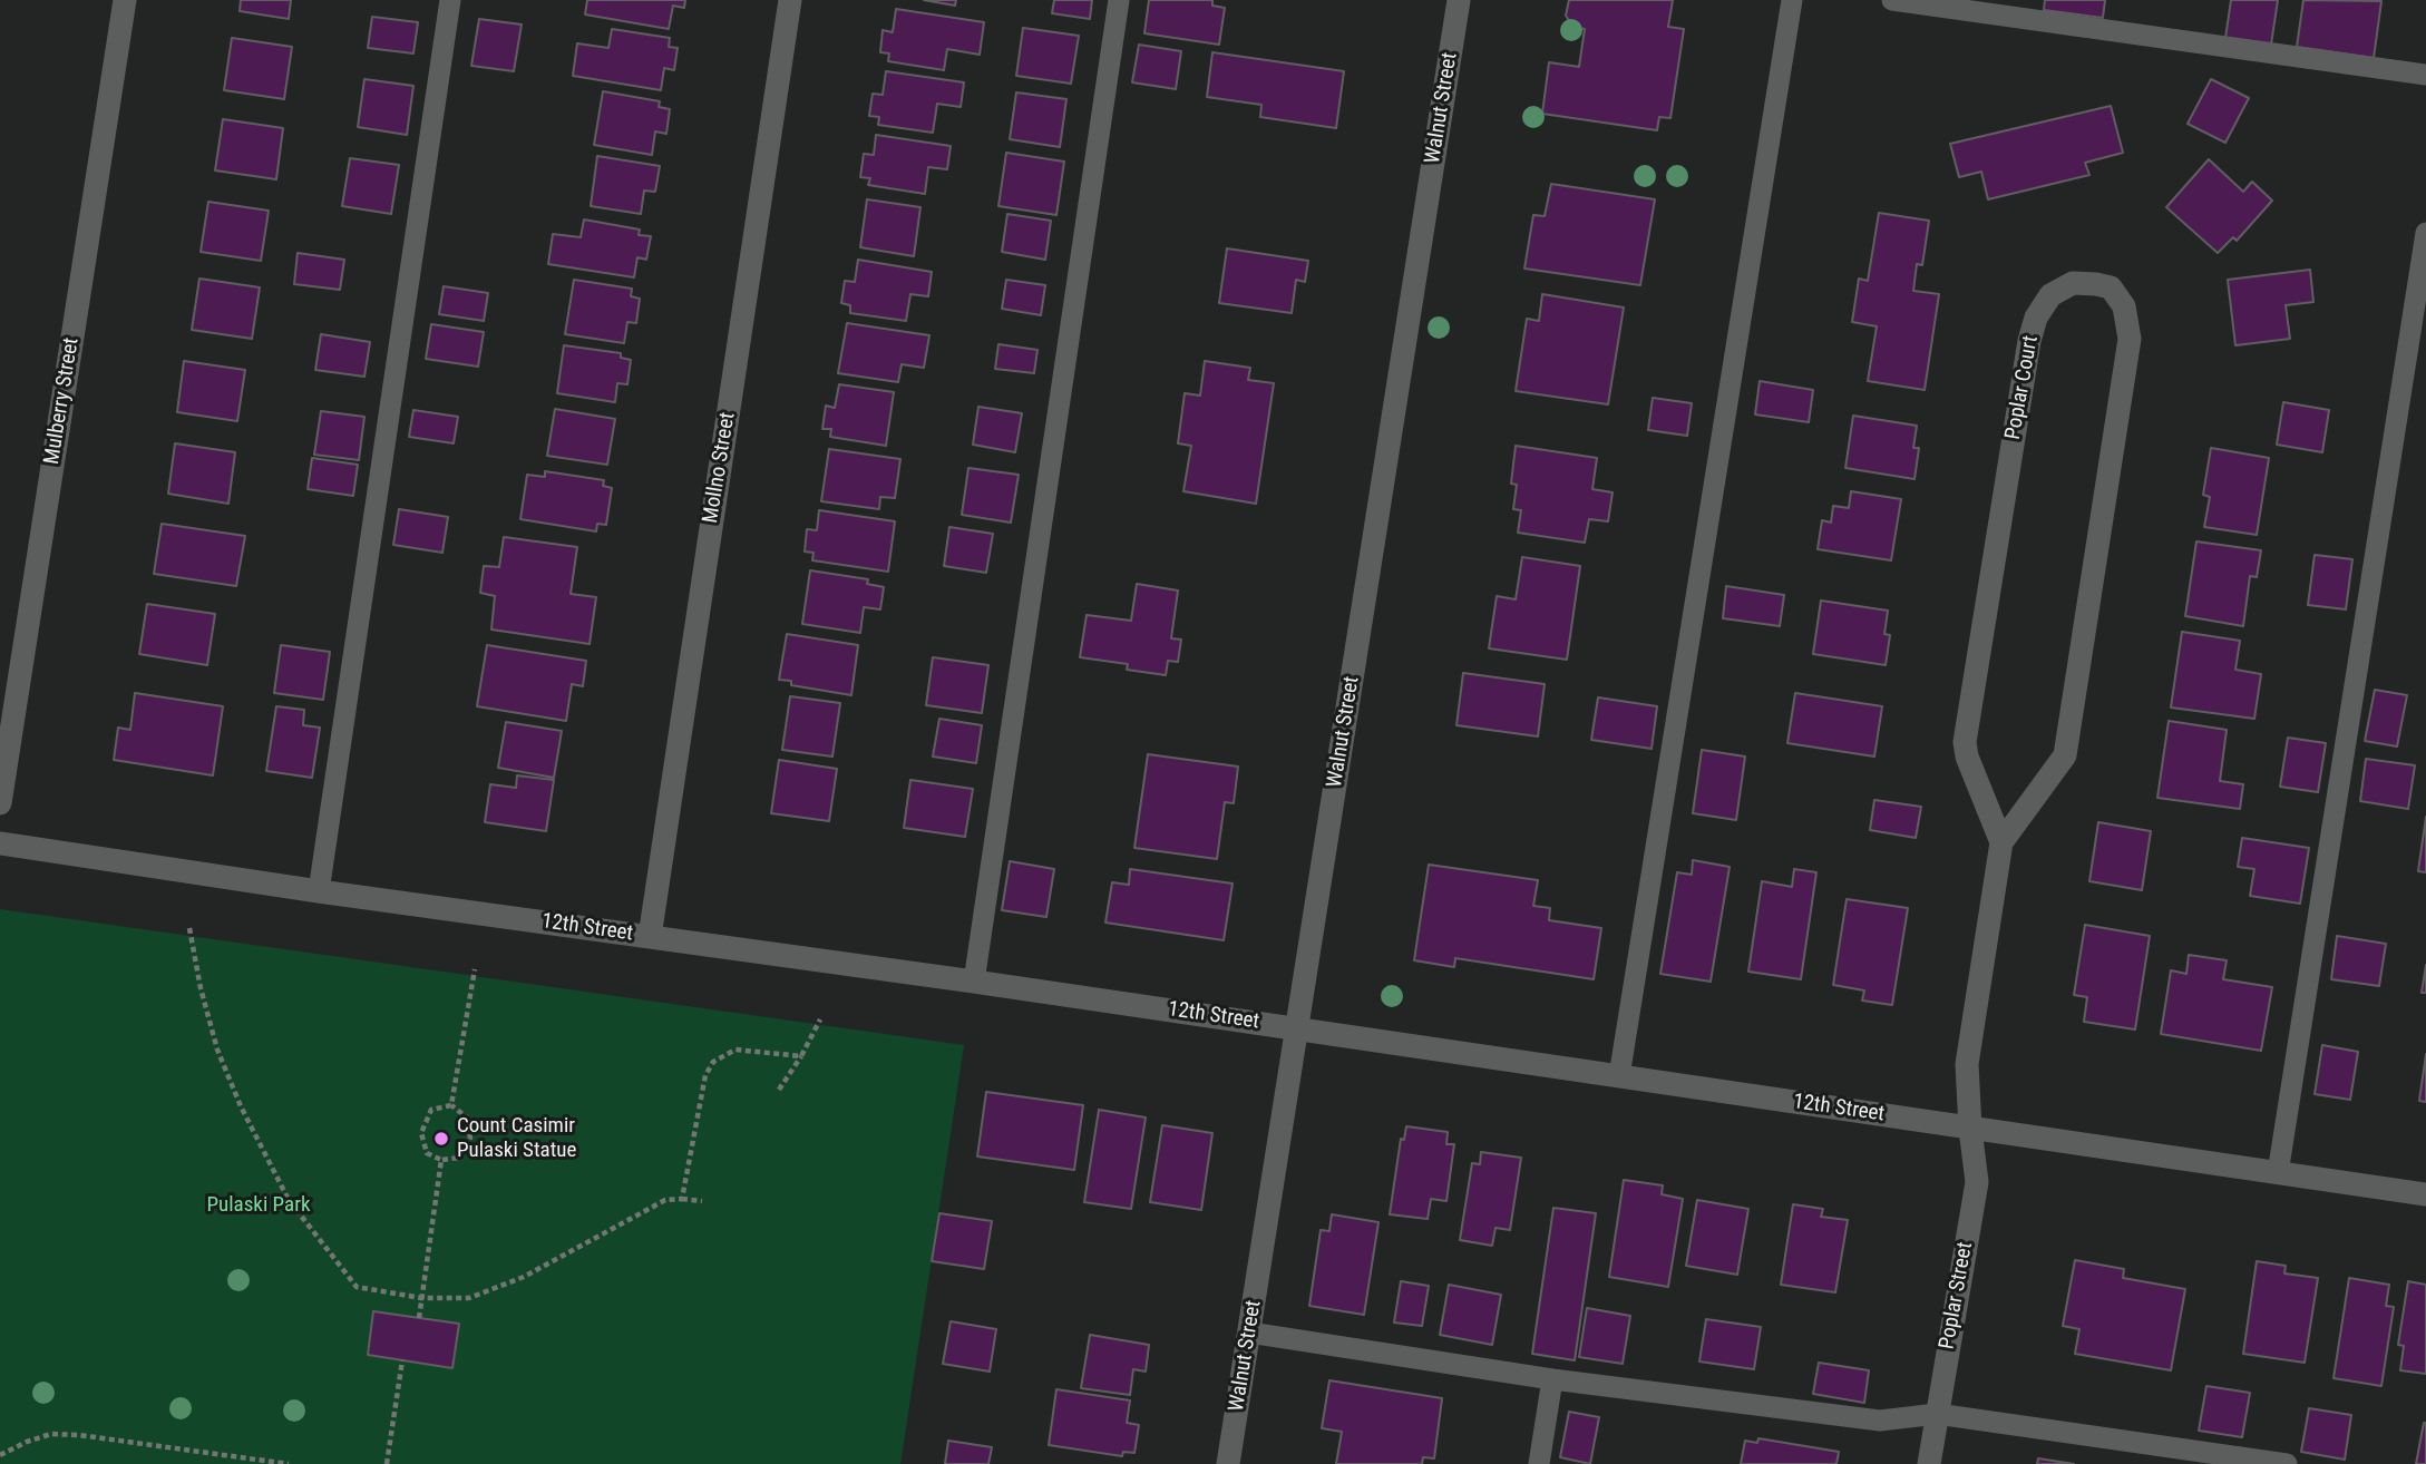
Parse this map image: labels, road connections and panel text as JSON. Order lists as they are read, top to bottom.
{
  "streets": {
    "street": [
      "Walnut Street",
      "Poplar Court",
      "Mulberry Street",
      "Mollno Street",
      "12th Street",
      "Poplar Street"
    ]
  },
  "crossings": [
    ["Walnut Street", "12th Street"],
    ["Poplar Court", "12th Street"],
    ["Poplar Court", "Poplar Street"],
    ["Mollno Street", "12th Street"],
    ["12th Street", "Poplar Street"]
  ],
  "parks": ["Pulaski Park"],
  "places": ["Count Casimir Pulaski Statue"]
}
